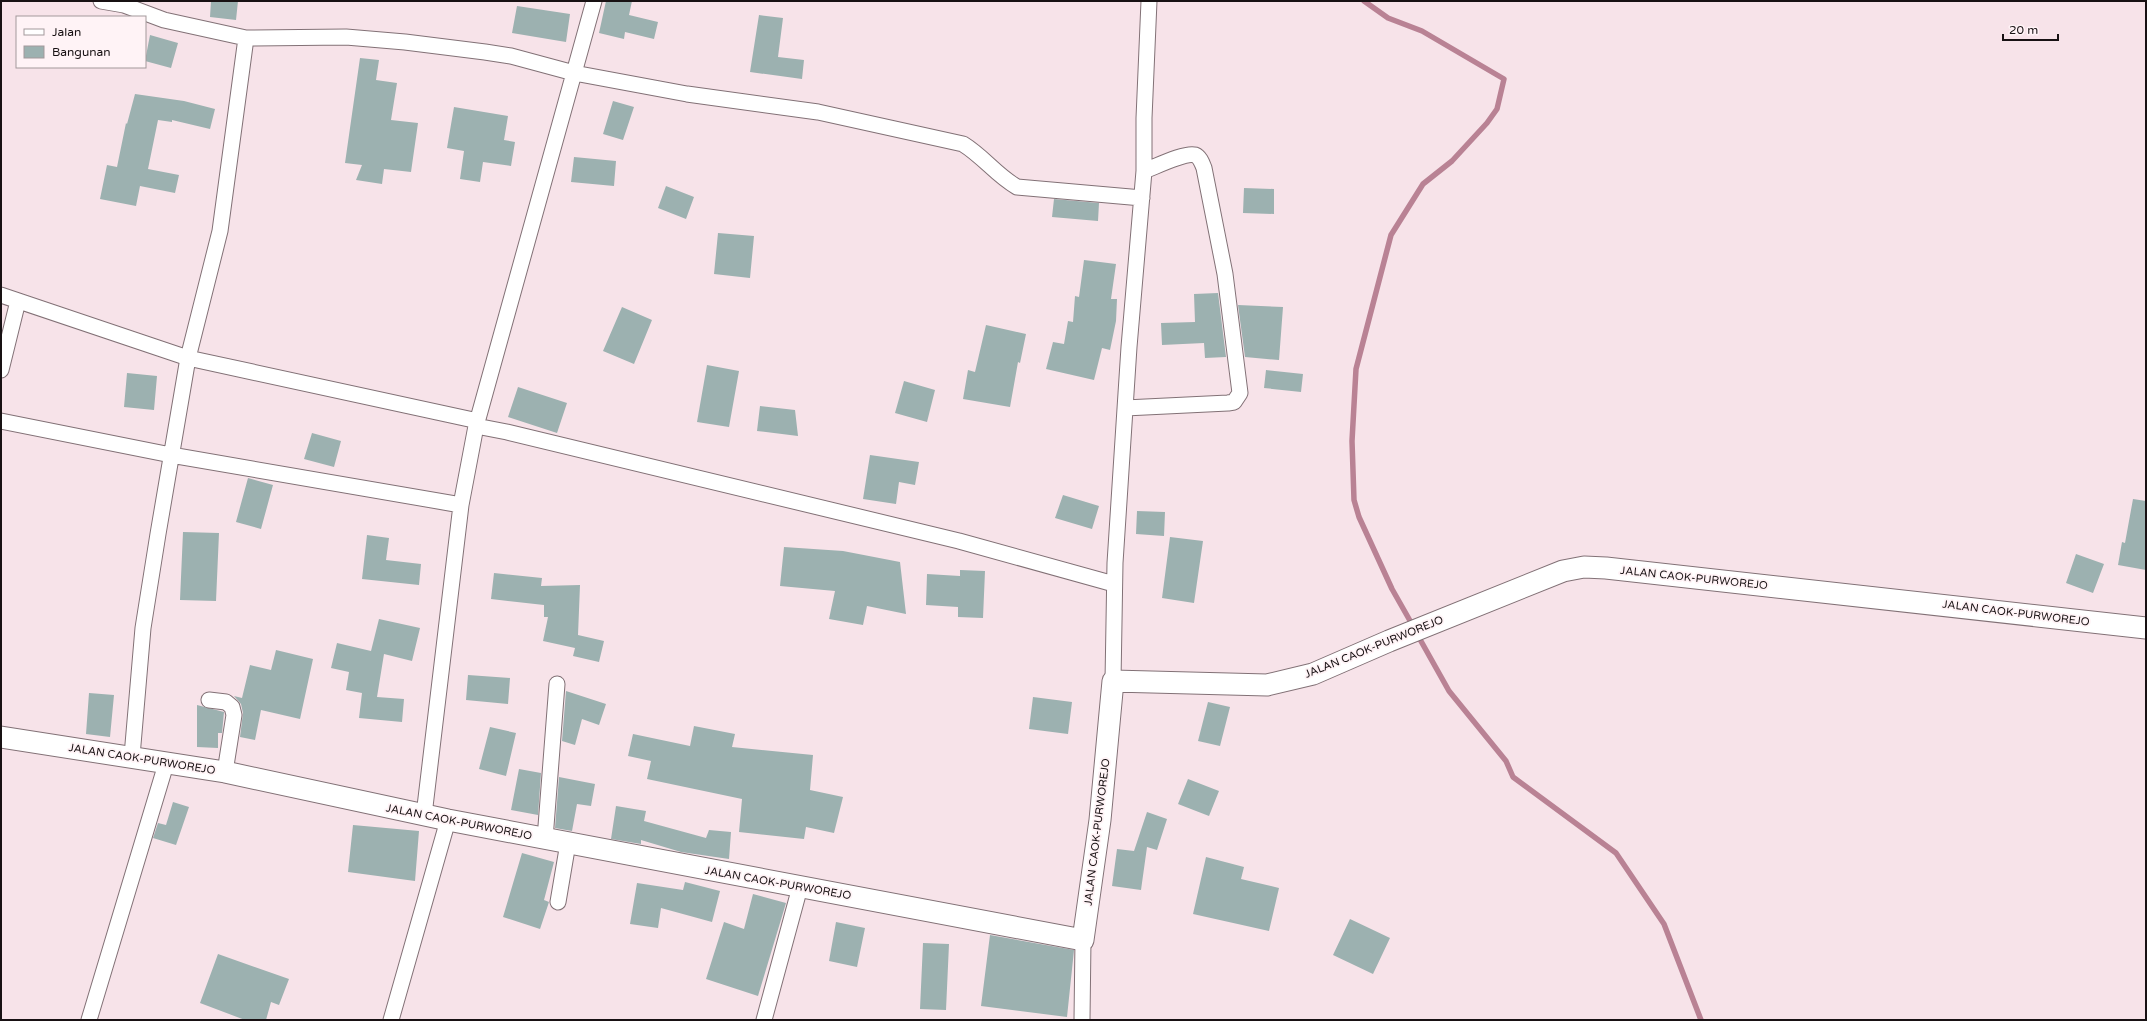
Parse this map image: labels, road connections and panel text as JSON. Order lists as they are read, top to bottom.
{
  "streets": {
    "street": ["JALAN CAOK-PURWOREJO"]
  },
  "legend": ["Jalan", "Bangunan"],
  "scale_bar": "20 m"
}
